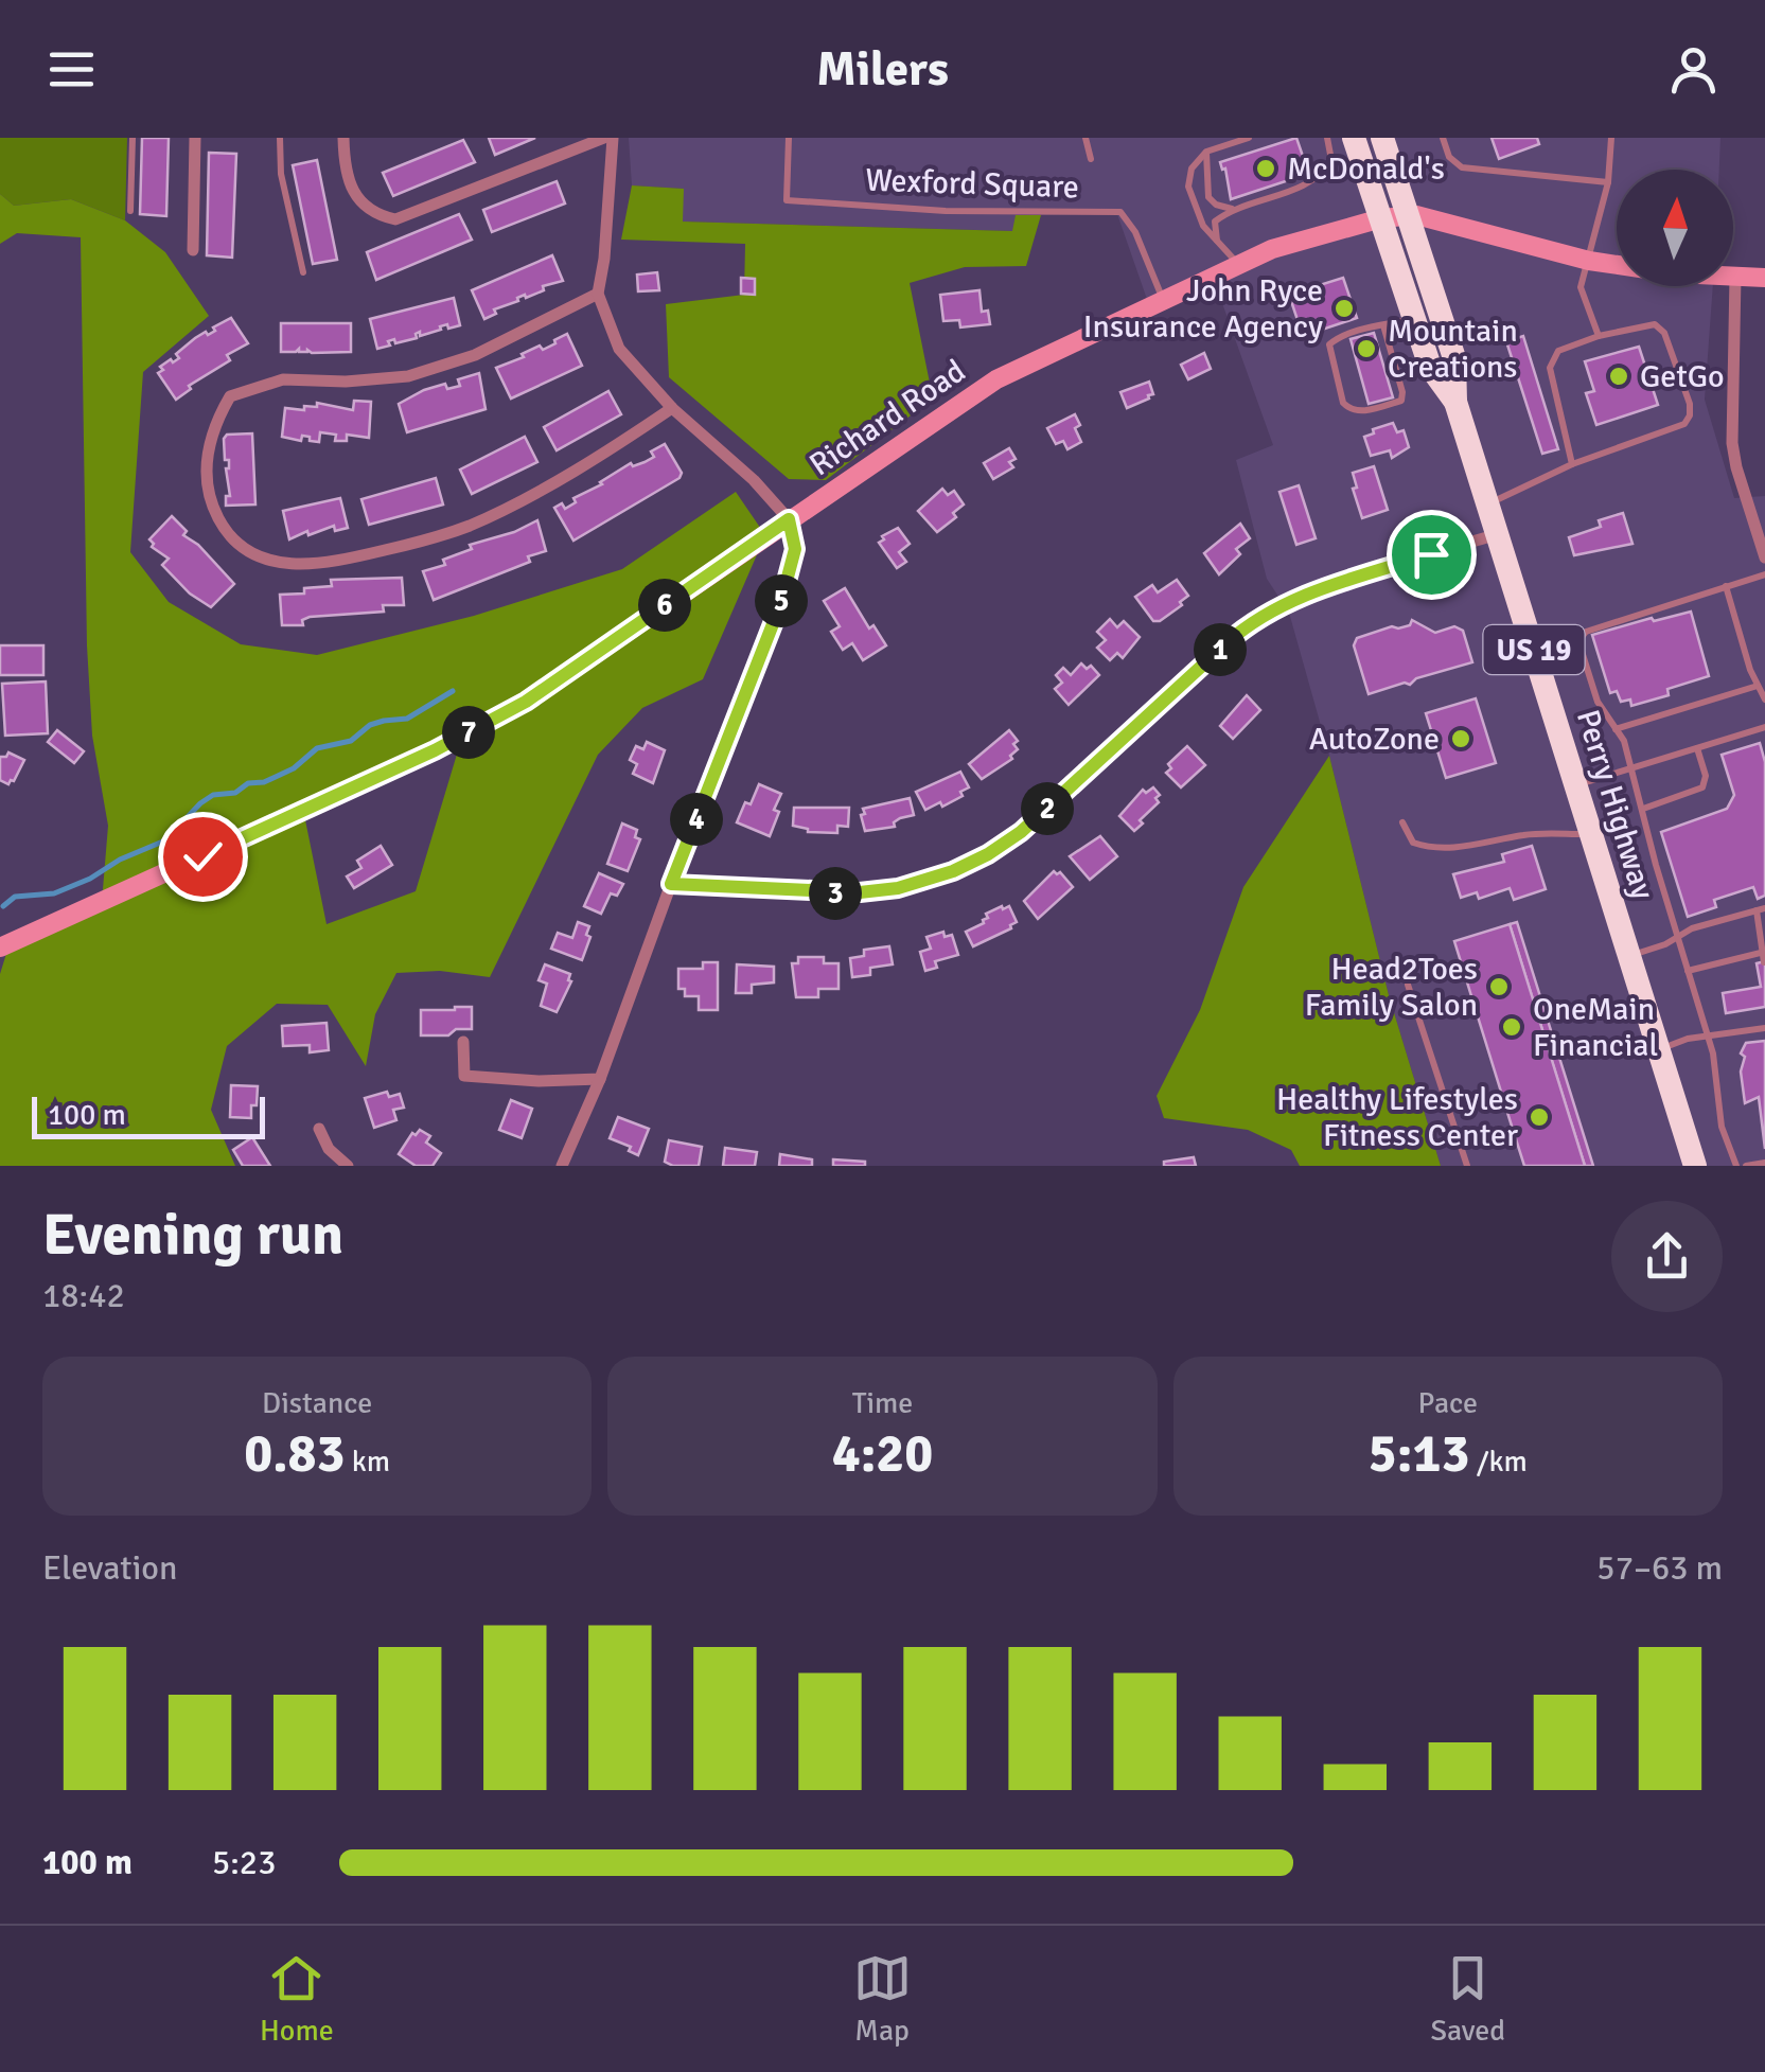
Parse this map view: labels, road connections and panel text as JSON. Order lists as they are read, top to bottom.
{
  "streets": {
    "highway": ["US 19", "Perry Highway"],
    "street": ["Richard Road"],
    "lane": ["Wexford Square"]
  },
  "crossings": [
    ["Wexford Square", "Richard Road"],
    ["Richard Road", "Perry Highway"]
  ],
  "places": [
    "McDonald's",
    "John Ryce Insurance Agency",
    "Mountain Creations",
    "GetGo",
    "AutoZone",
    "Head2Toes Family Salon",
    "OneMain Financial",
    "Healthy Lifestyles Fitness Center"
  ],
  "scale_bar": "100 m",
  "north": "top",
  "page": {
    "header": "Milers",
    "pins": [
      "5",
      "6",
      "1",
      "7",
      "2",
      "4",
      "3"
    ],
    "scale": "100 m",
    "heading": ["Evening run", "18:42"],
    "stats": [
      ["Distance", "0.83 km"],
      ["Time", "4:20"],
      ["Pace", "5:13 /km"]
    ],
    "chart": ["Elevation", "57–63 m"],
    "list": [
      {
        "name": "100 m",
        "note": "5:23"
      }
    ],
    "tabs": ["Home", "Map", "Saved"]
  }
}
